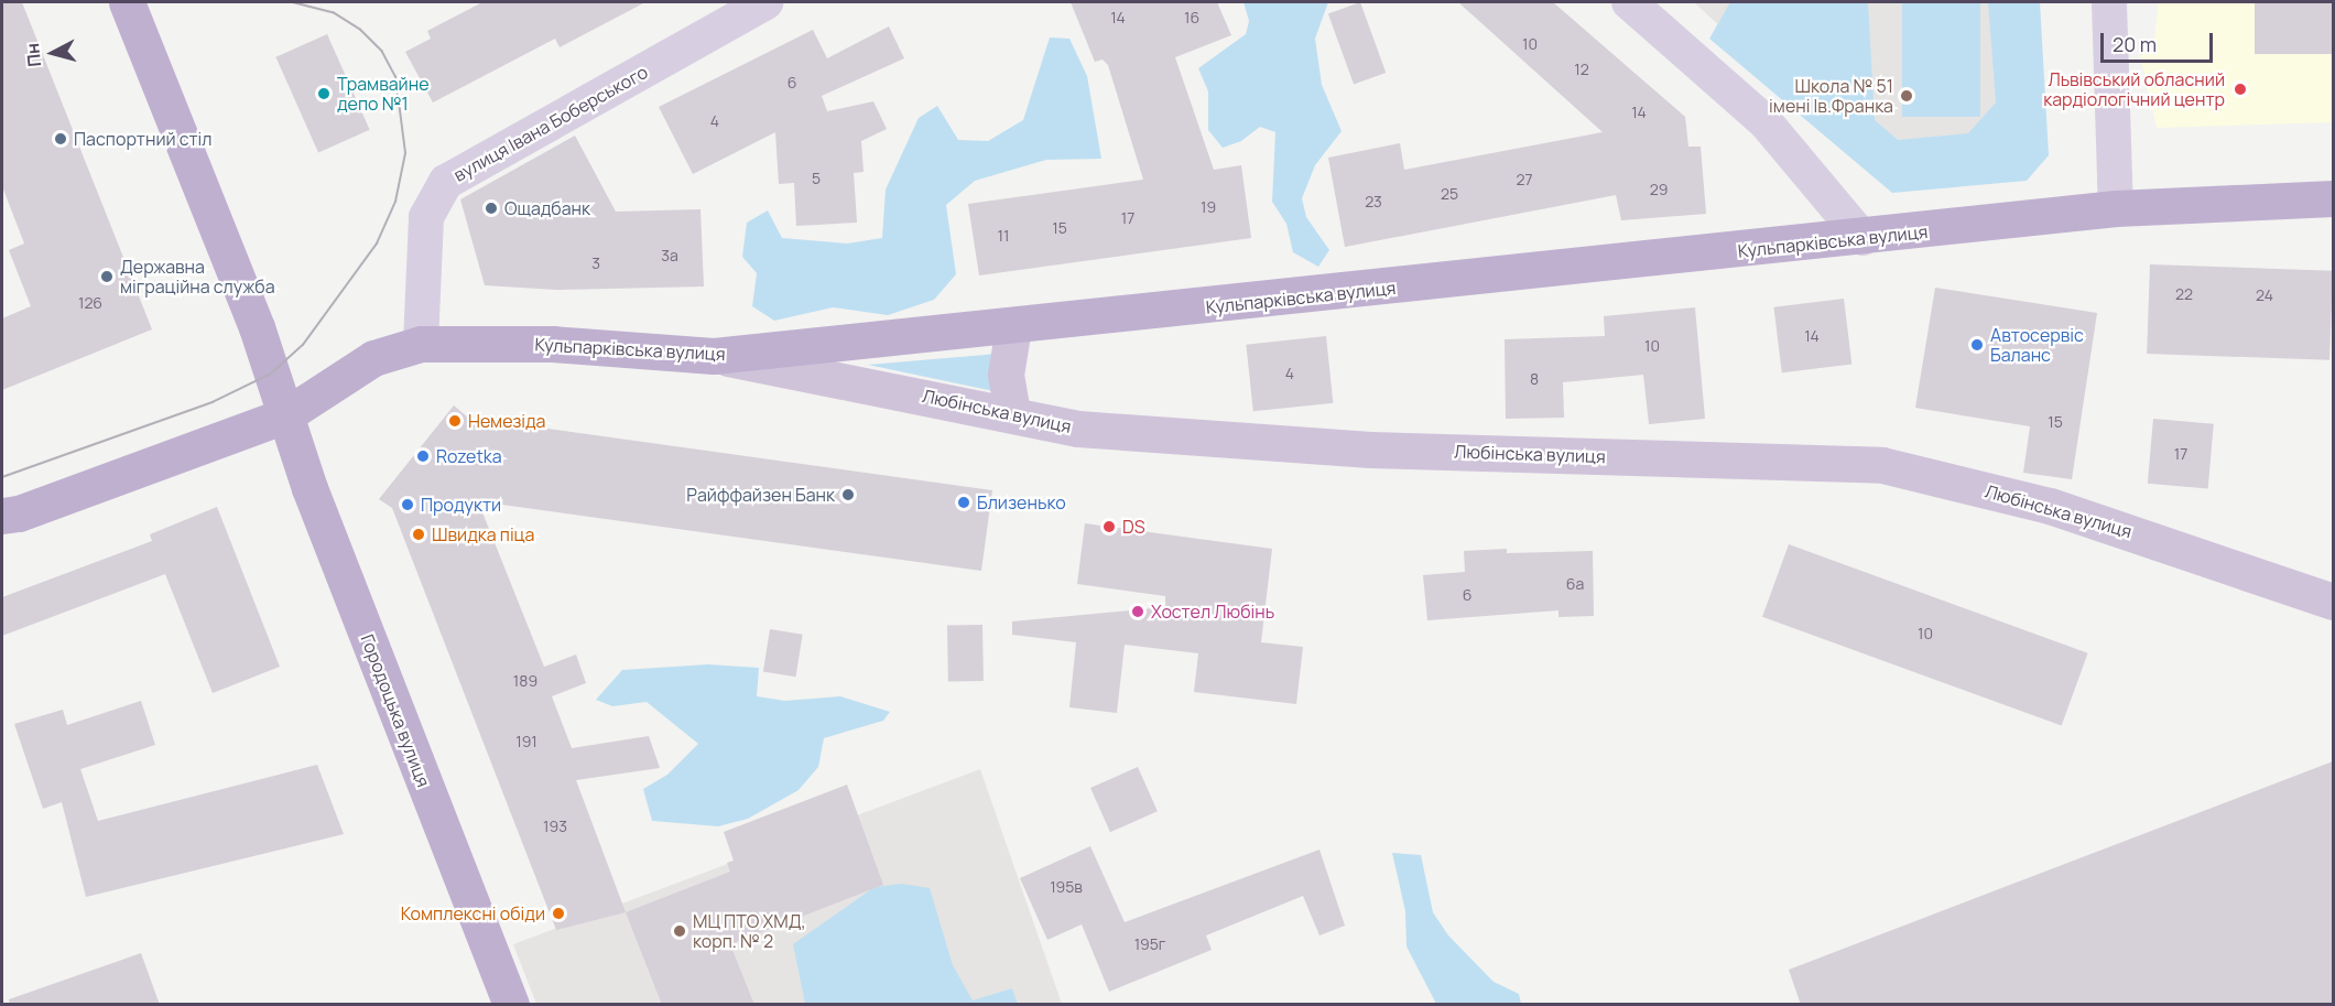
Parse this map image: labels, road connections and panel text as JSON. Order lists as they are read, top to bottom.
{
  "streets": {
    "main road": ["Кульпарківська вулиця", "Любінська вулиця", "Городоцька вулиця"],
    "street": ["вулиця Івана Боберського"]
  },
  "crossings": [
    ["вулиця Івана Боберського", "Кульпарківська вулиця"],
    ["Кульпарківська вулиця", "Любінська вулиця"],
    ["Кульпарківська вулиця", "Городоцька вулиця"]
  ],
  "places": [
    "Львівський обласний кардіологічний центр",
    "Трамвайне депо №1",
    "Школа № 51 імені Ів.Франка",
    "Паспортний стіл",
    "Ощадбанк",
    "Державна міграційна служба",
    "Автосервіс Баланс",
    "Немезіда",
    "Rozetka",
    "Райффайзен Банк",
    "Близенько",
    "Продукти",
    "DS",
    "Швидка піца",
    "Хостел Любінь",
    "Комплексні обіди",
    "МЦ ПТО ХМД, корп. № 2"
  ],
  "house_numbers": [
    "14",
    "16",
    "10",
    "12",
    "6",
    "14",
    "4",
    "5",
    "27",
    "29",
    "25",
    "23",
    "19",
    "17",
    "15",
    "11",
    "3а",
    "3",
    "22",
    "24",
    "126",
    "14",
    "10",
    "4",
    "8",
    "15",
    "17",
    "6а",
    "6",
    "10",
    "189",
    "191",
    "193",
    "195в",
    "195г"
  ],
  "scale_bar": "20 m",
  "north": "left"
}
